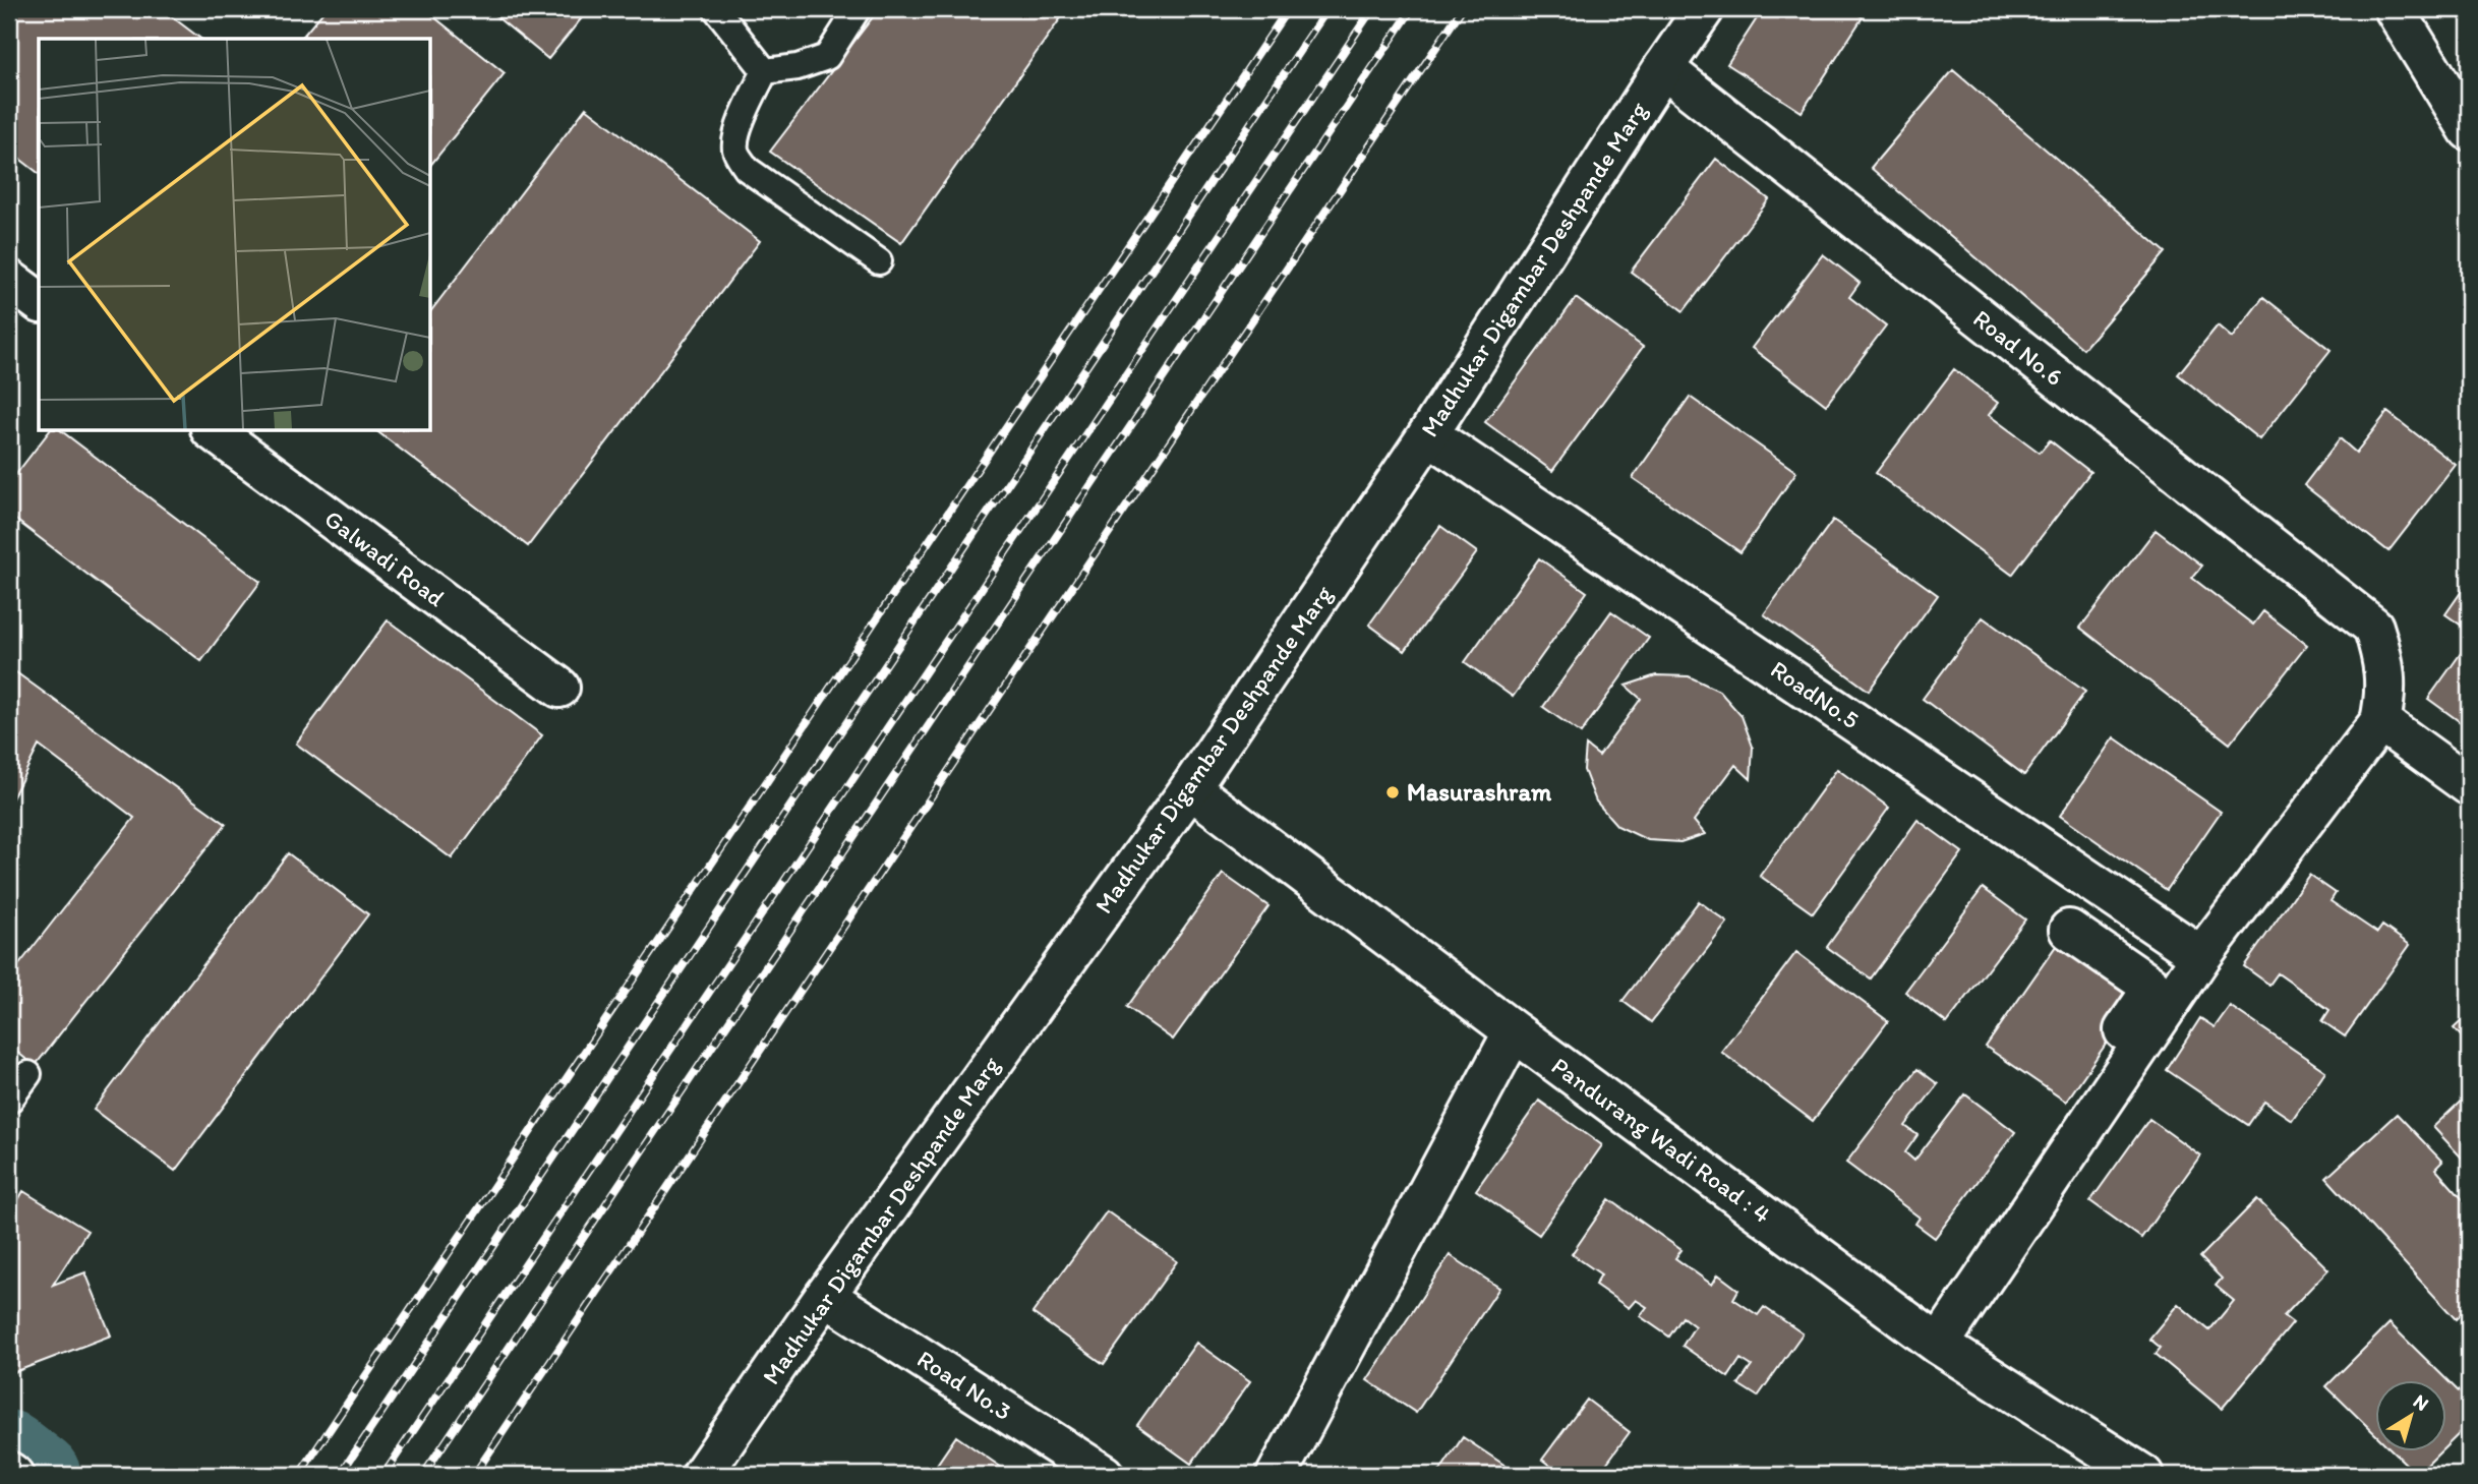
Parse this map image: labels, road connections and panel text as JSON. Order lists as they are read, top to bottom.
{
  "streets": {
    "street": [
      "Madhukar Digambar Deshpande Marg",
      "Road No.6",
      "Galwadi Road",
      "RoadNo.5",
      "Pandurang Wadi Road : 4",
      "Road No.3"
    ]
  },
  "crossings": [
    ["Madhukar Digambar Deshpande Marg", "Road No.6"],
    ["Madhukar Digambar Deshpande Marg", "RoadNo.5"],
    ["Madhukar Digambar Deshpande Marg", "Pandurang Wadi Road : 4"],
    ["Madhukar Digambar Deshpande Marg", "Road No.3"]
  ],
  "places": ["Masurashram"],
  "north": "top right"
}
